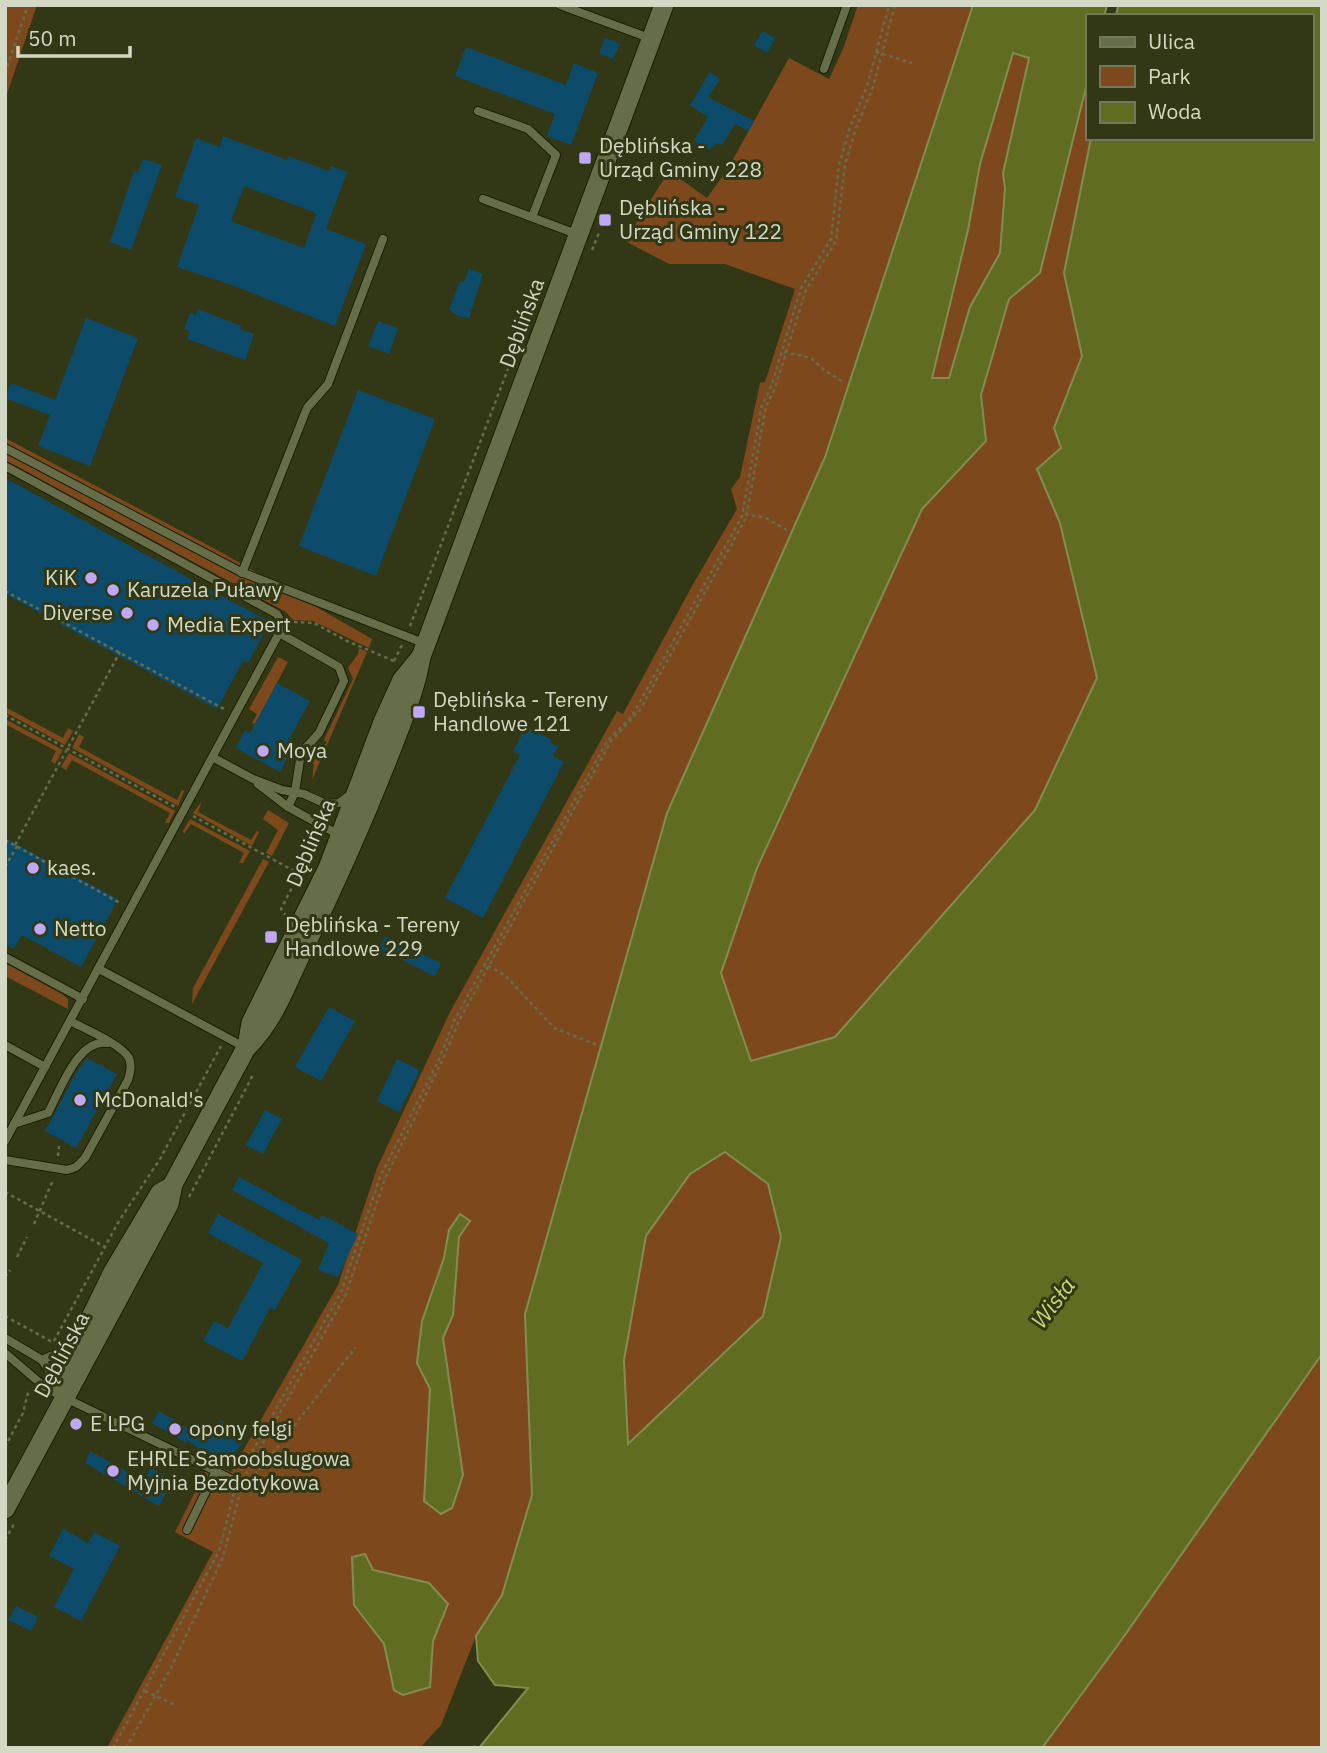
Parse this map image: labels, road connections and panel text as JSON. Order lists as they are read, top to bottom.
{
  "streets": {
    "main road": ["Dęblińska"]
  },
  "water": ["Wisła"],
  "places": {
    "transit": [
      "Dęblińska - Urząd Gminy 228",
      "Dęblińska - Urząd Gminy 122",
      "Dęblińska - Tereny Handlowe 121",
      "Dęblińska - Tereny Handlowe 229"
    ],
    "other": [
      "KiK",
      "Karuzela Puławy",
      "Diverse",
      "Media Expert",
      "Moya",
      "kaes.",
      "Netto",
      "McDonald's",
      "E LPG",
      "opony felgi",
      "EHRLE Samoobslugowa Myjnia Bezdotykowa"
    ]
  },
  "legend": ["Ulica", "Park", "Woda"],
  "scale_bar": "50 m"
}
